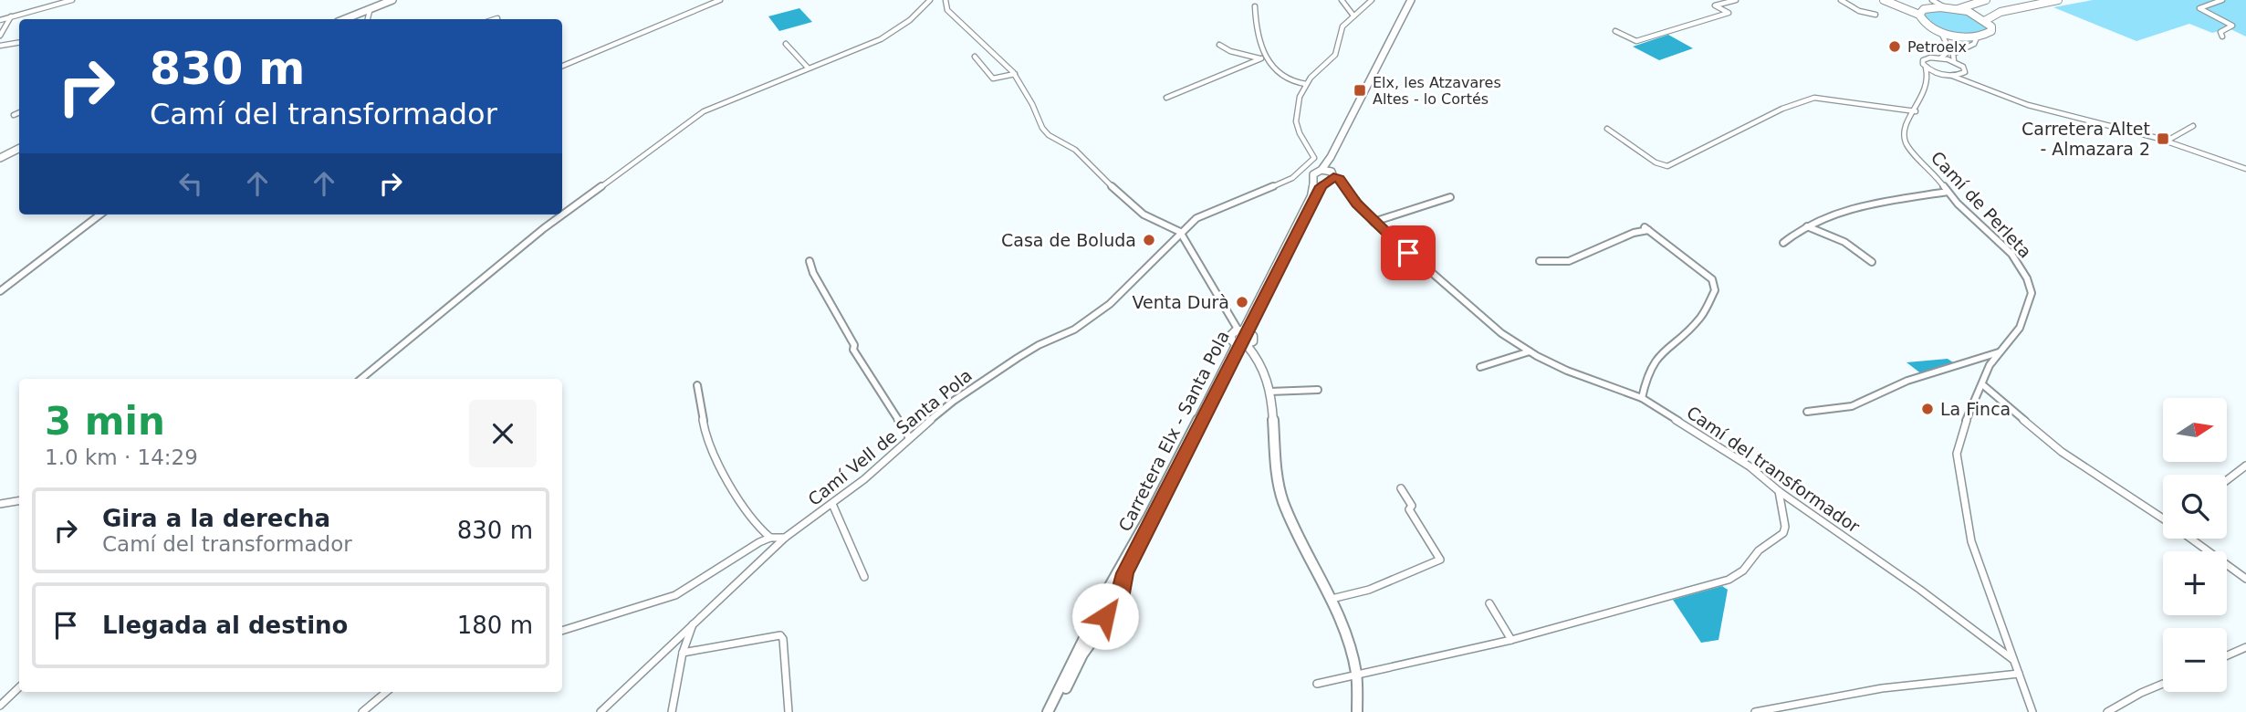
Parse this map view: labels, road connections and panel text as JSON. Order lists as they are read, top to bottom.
{
  "streets": {
    "main road": ["Carretera Elx - Santa Pola"],
    "street": ["Camí de Perleta", "Camí Vell de Santa Pola", "Camí del transformador"]
  },
  "crossings": [
    ["Camí de Perleta", "Camí del transformador"],
    ["Carretera Elx - Santa Pola", "Camí del transformador"]
  ],
  "places": {
    "other": [
      "Petroelx",
      "Casa de Boluda",
      "Venta Durà",
      "La Finca"
    ],
    "transit": ["Elx, les Atzavares Altes - lo Cortés", "Carretera Altet - Almazara 2"]
  },
  "north": "right",
  "page": {
    "turn": ["830 m", "Camí del transformador"],
    "heading": ["3 min", "1.0 km · 14:29"],
    "map_buttons": ["+", "−"],
    "list": [
      {
        "name": "Gira a la derecha",
        "note": "Camí del transformador",
        "value": "830 m"
      },
      {
        "name": "Llegada al destino",
        "value": "180 m"
      }
    ]
  }
}
